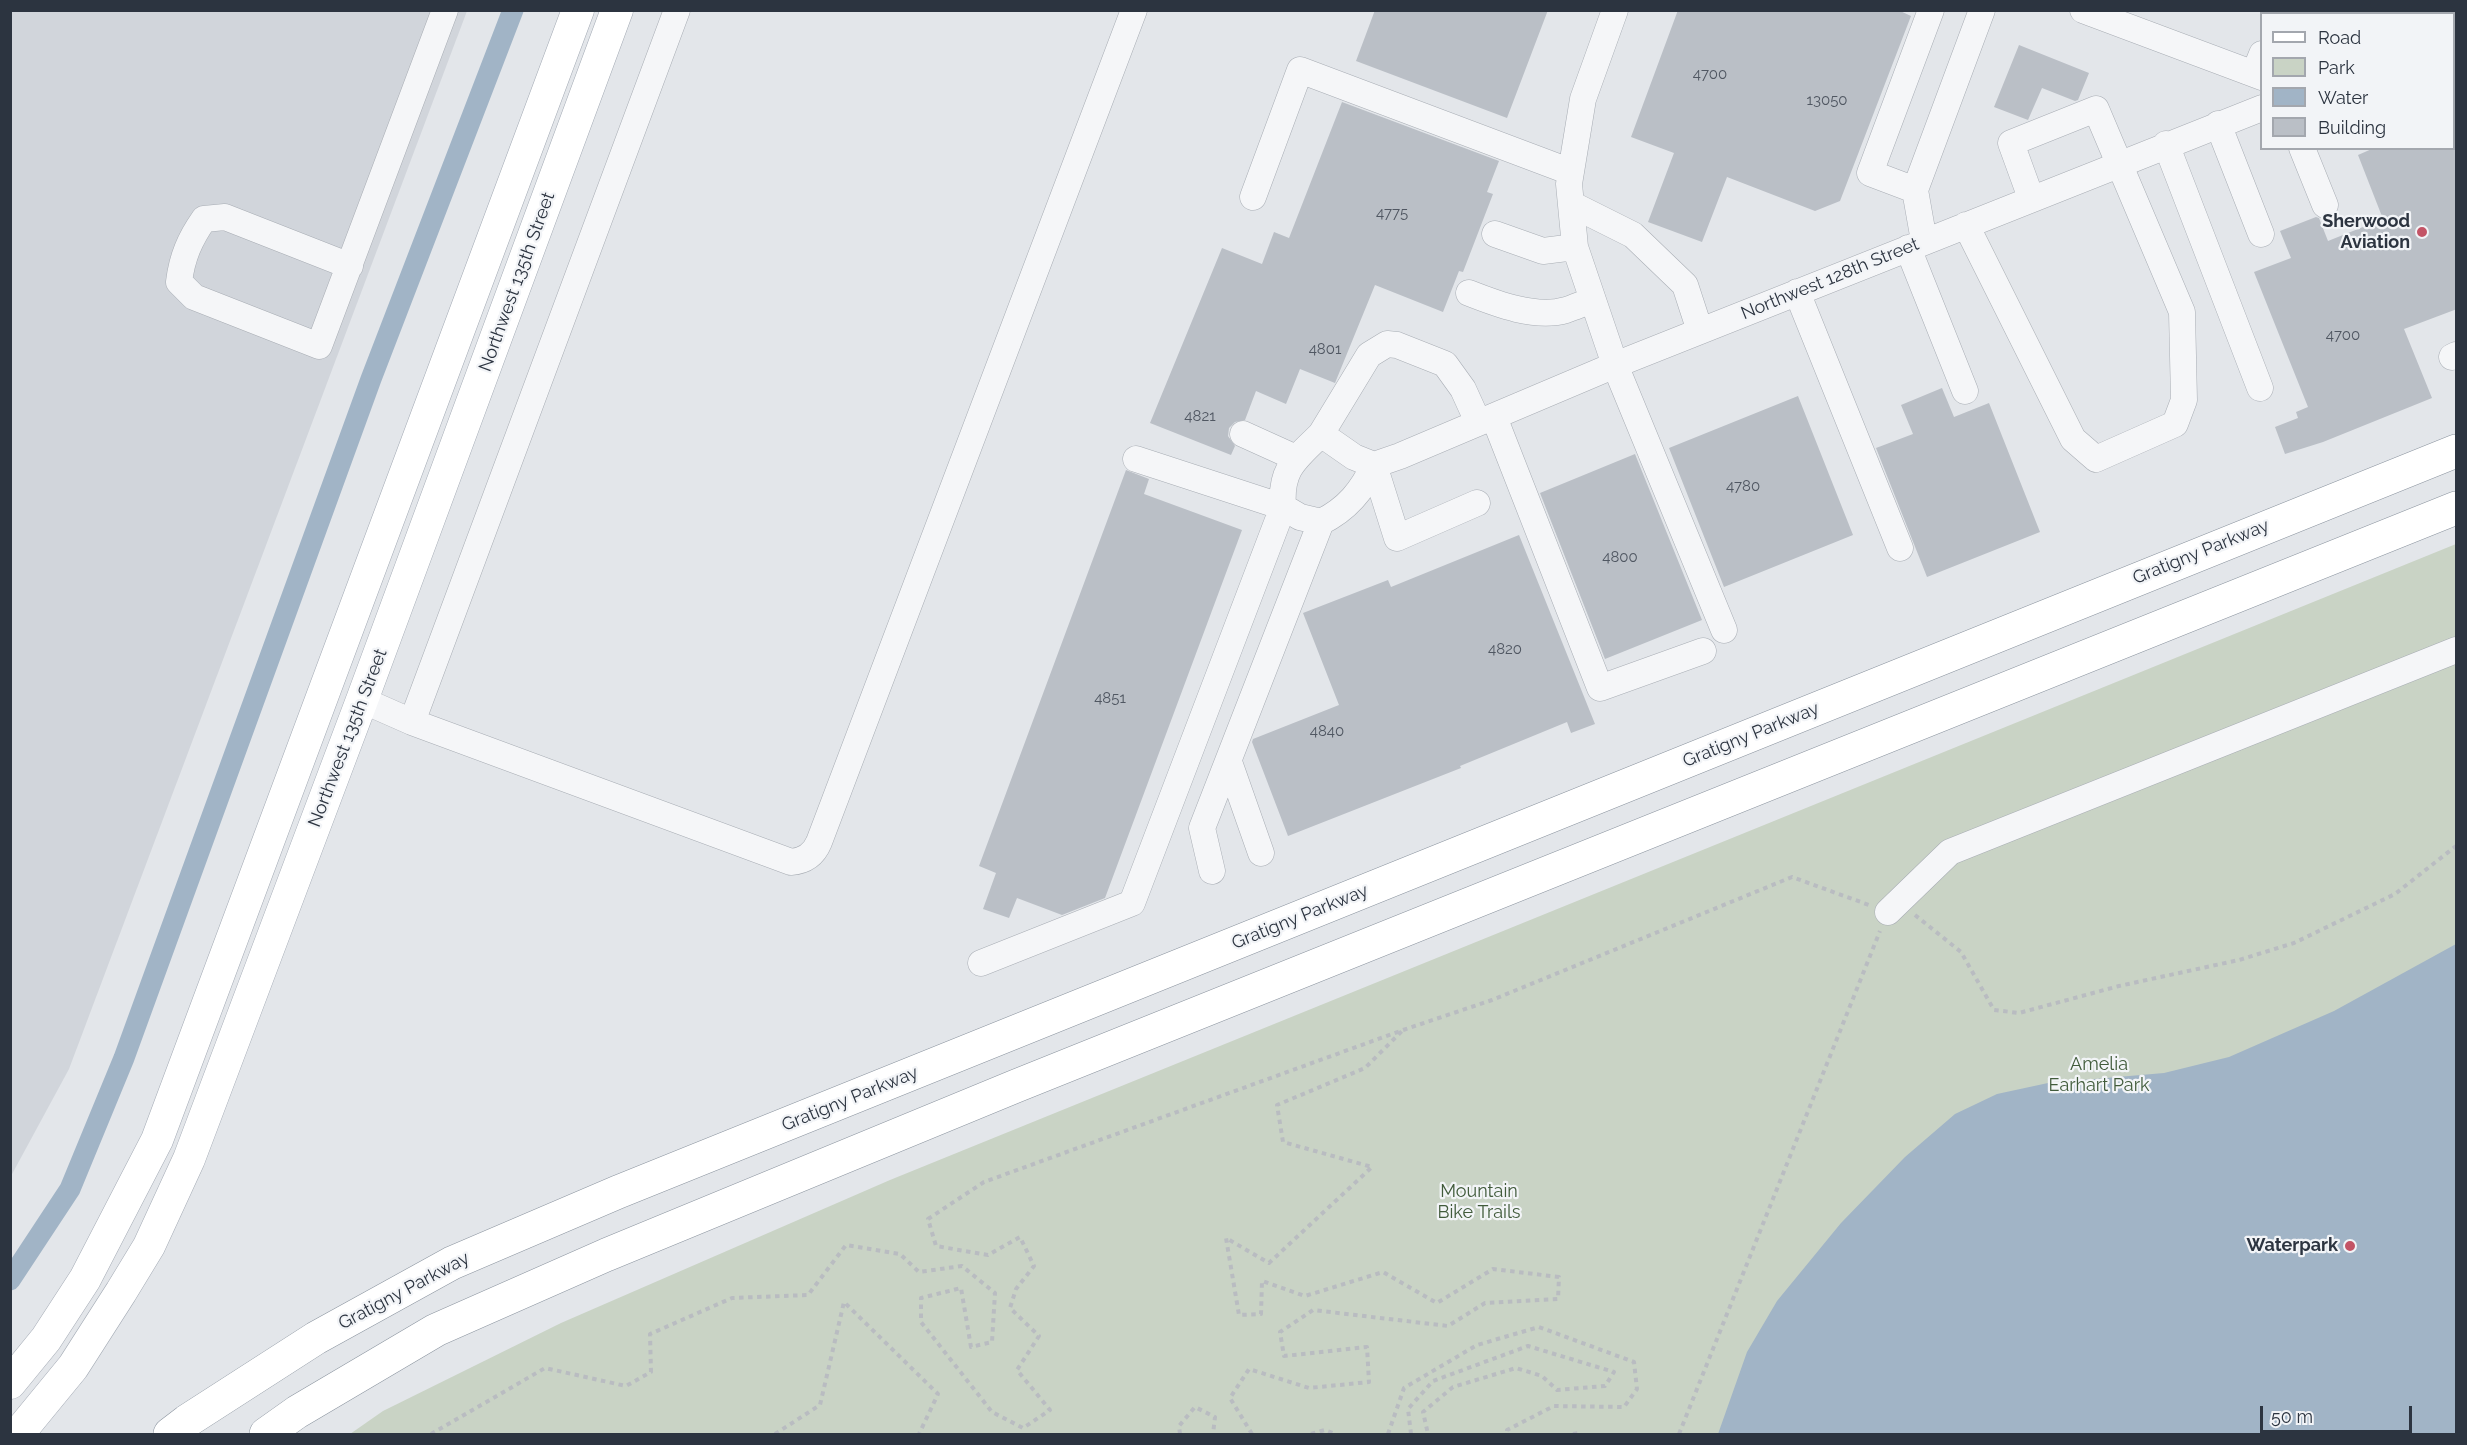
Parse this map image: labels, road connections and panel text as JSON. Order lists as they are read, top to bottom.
{
  "streets": {
    "highway": ["Gratigny Parkway"],
    "main road": ["Northwest 135th Street"],
    "street": ["Northwest 128th Street"]
  },
  "parks": ["Amelia Earhart Park", "Mountain Bike Trails"],
  "places": ["Sherwood Aviation", "Waterpark"],
  "house_numbers": [
    "4700",
    "13050",
    "4775",
    "4700",
    "4801",
    "4821",
    "4780",
    "4800",
    "4820",
    "4851",
    "4840"
  ],
  "legend": [
    "Road",
    "Park",
    "Water",
    "Building"
  ],
  "scale_bar": "50 m"
}
